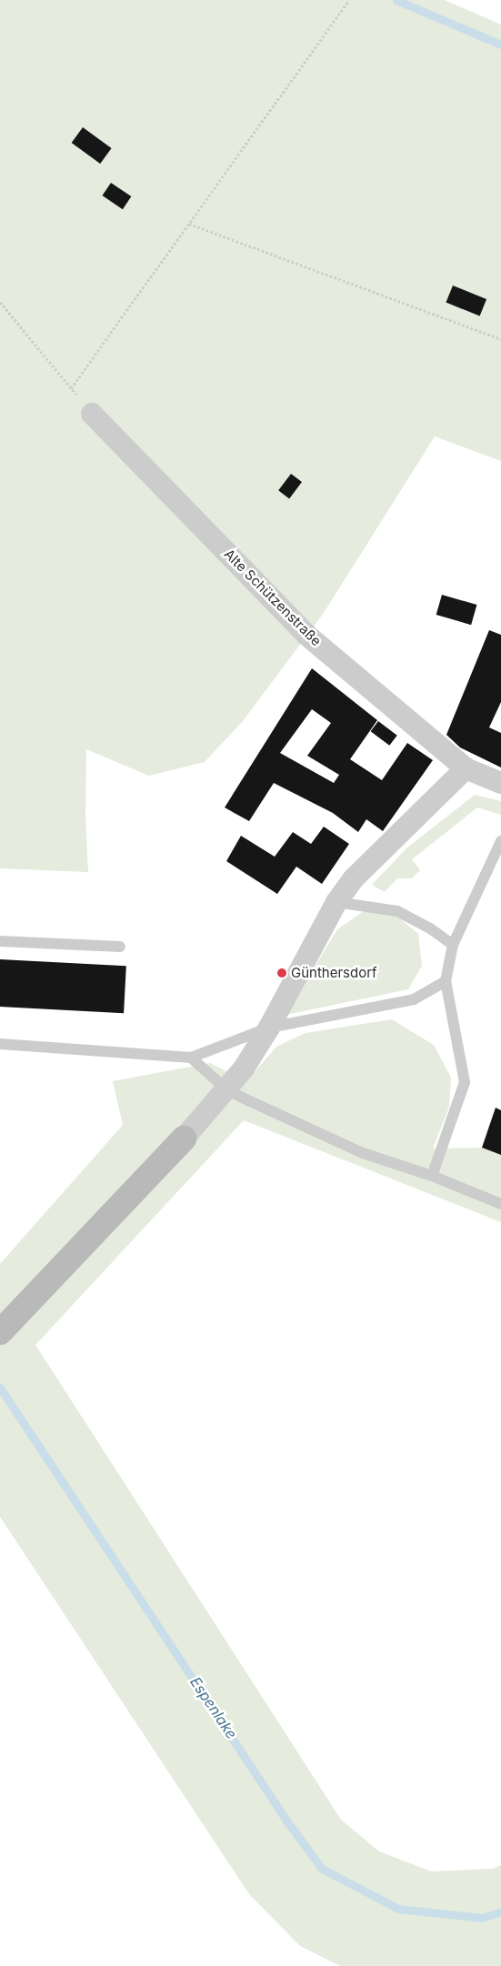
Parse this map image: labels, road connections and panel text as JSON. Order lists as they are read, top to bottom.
{
  "streets": {
    "street": ["Alte Schützenstraße"]
  },
  "water": ["Espenlake"],
  "places": ["Günthersdorf"]
}
